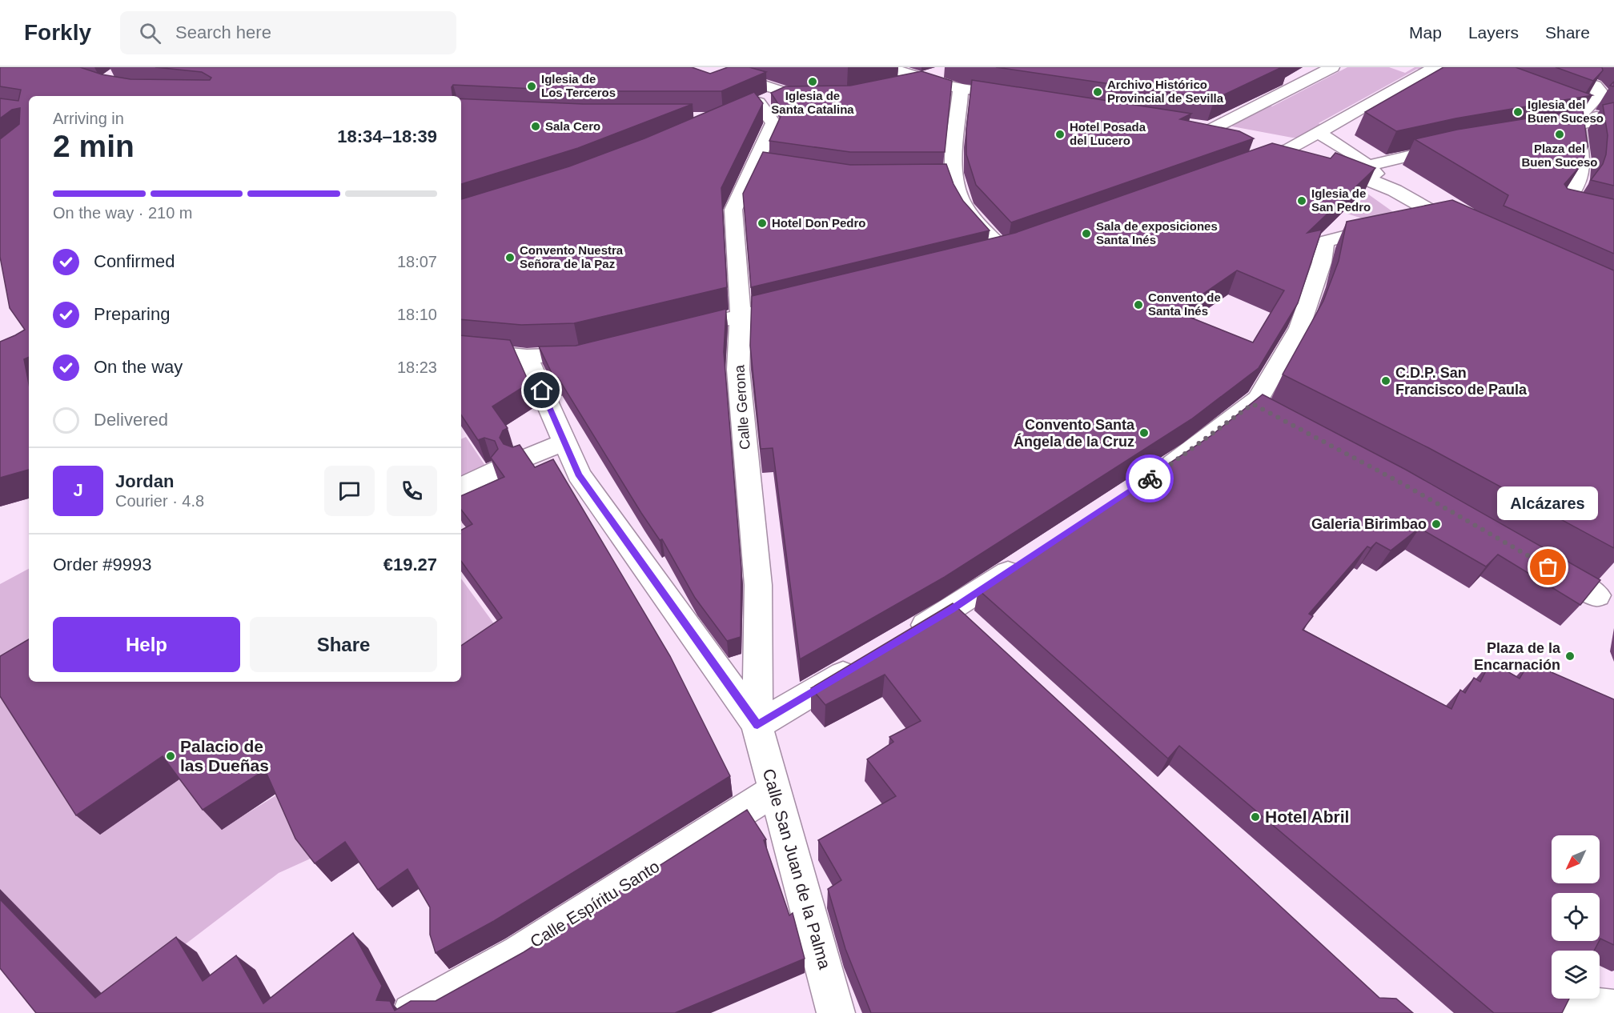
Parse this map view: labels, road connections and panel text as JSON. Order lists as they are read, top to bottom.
{
  "streets": {
    "street": ["Calle Gerona", "Calle San Juan de la Palma", "Calle Espíritu Santo"]
  },
  "crossings": [
    ["Calle Gerona", "Calle San Juan de la Palma"],
    ["Calle San Juan de la Palma", "Calle Espíritu Santo"]
  ],
  "places": [
    "Iglesia de Santa Catalina",
    "Iglesia de Los Terceros",
    "Archivo Histórico Provincial de Sevilla",
    "Iglesia del Buen Suceso",
    "Sala Cero",
    "Hotel Posada del Lucero",
    "Plaza del Buen Suceso",
    "Iglesia de San Pedro",
    "Hotel Don Pedro",
    "Sala de exposiciones Santa Inés",
    "Convento Nuestra Señora de la Paz",
    "Convento de Santa Inés",
    "C.D.P. San Francisco de Paula",
    "Convento Santa Ángela de la Cruz",
    "Galeria Birimbao",
    "Alcázares",
    "Plaza de la Encarnación",
    "Palacio de las Dueñas",
    "Hotel Abril"
  ],
  "north": "bottom left",
  "page": {
    "header": "Forkly",
    "search": "Search here",
    "nav": ["Map", "Layers", "Share"],
    "heading": ["2 min", "Arriving in", "18:34–18:39"],
    "panel": [
      "Jordan",
      "Courier · 4.8",
      "Order #9993",
      "€19.27"
    ],
    "bar": "On the way · 210 m",
    "list": [
      ["Confirmed", "18:07"],
      ["Preparing", "18:10"],
      ["On the way", "18:23"],
      "Delivered"
    ],
    "round": "J",
    "bubble": "Alcázares",
    "buttons": ["Help", "Share"]
  }
}
